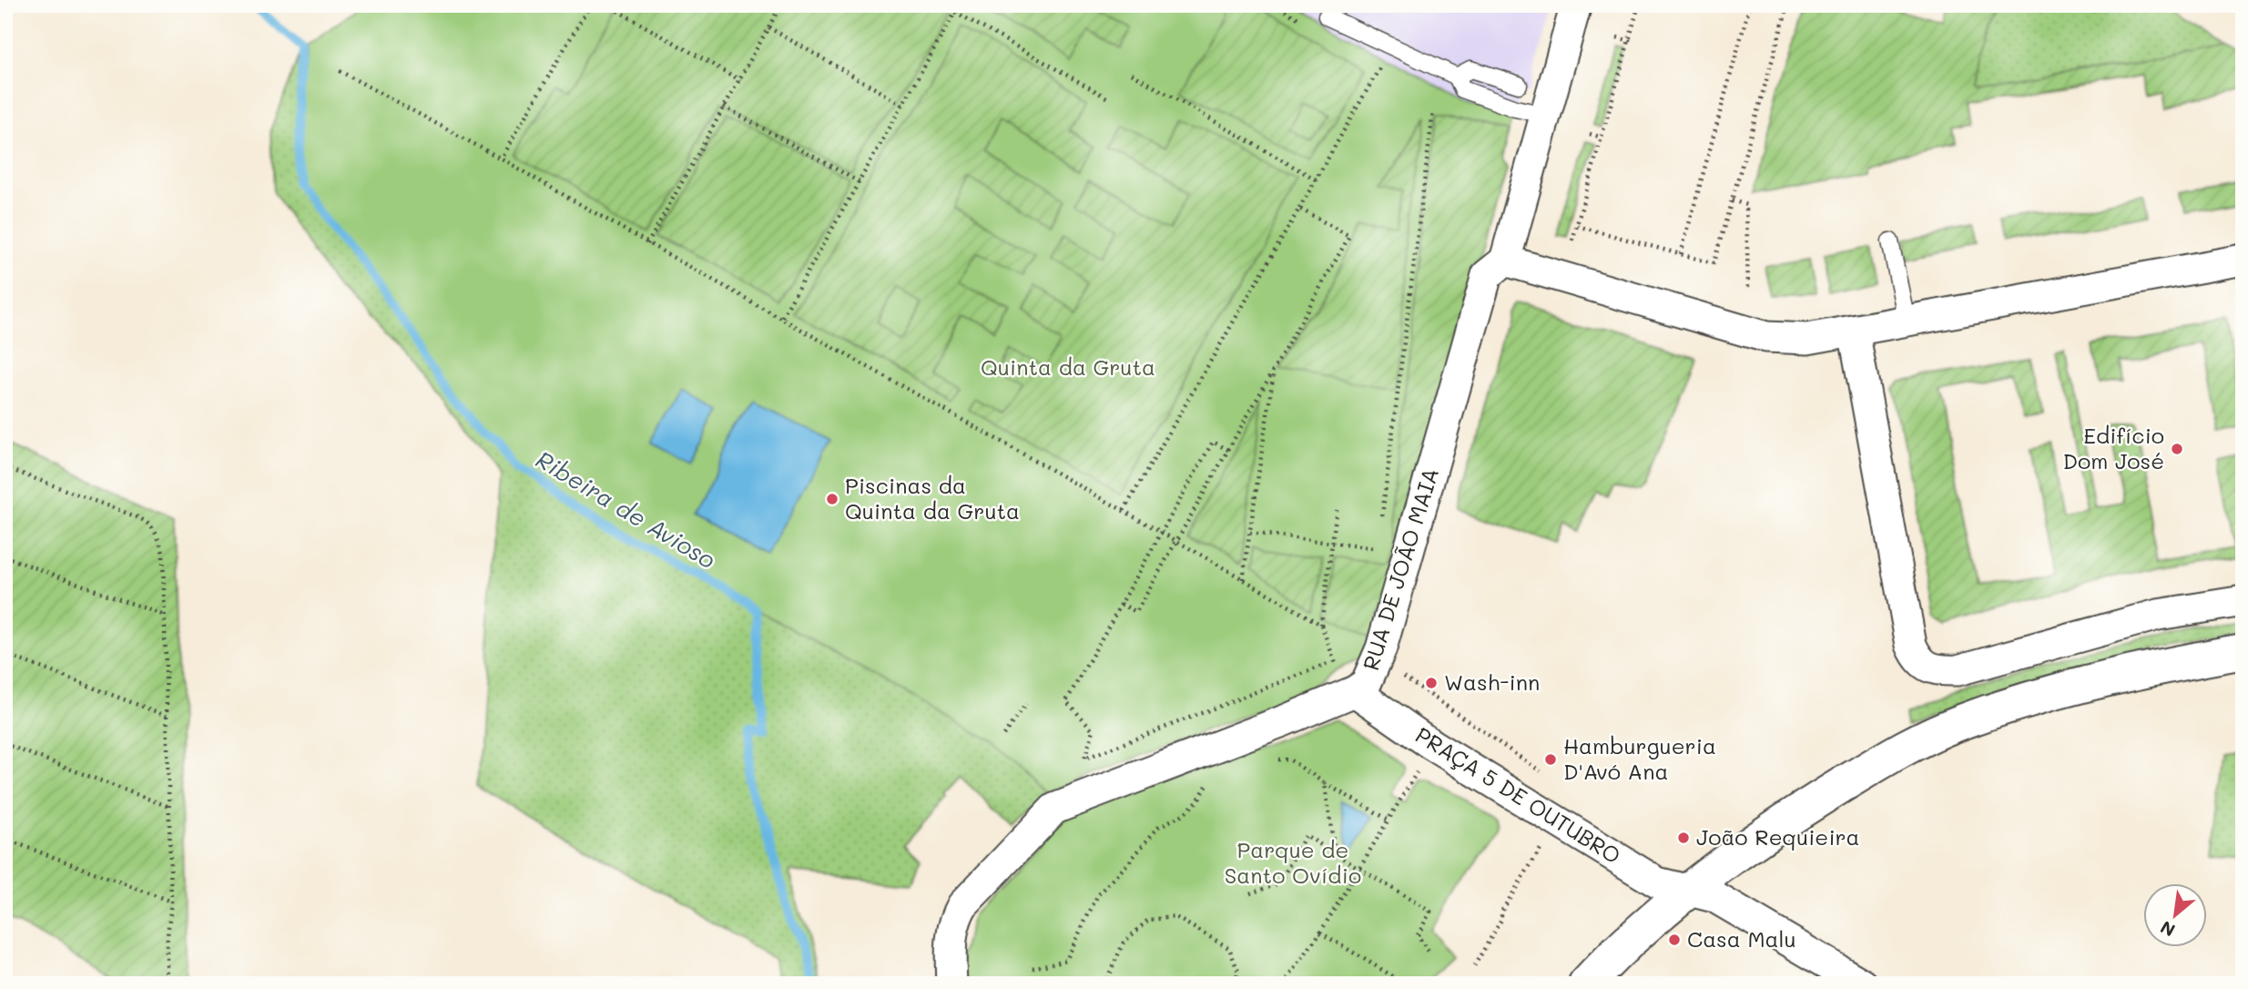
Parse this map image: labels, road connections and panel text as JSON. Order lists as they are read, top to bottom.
{
  "streets": {
    "street": ["RUA DE JOÃO MAIA", "PRAÇA 5 DE OUTUBRO"]
  },
  "crossings": [
    ["RUA DE JOÃO MAIA", "PRAÇA 5 DE OUTUBRO"]
  ],
  "water": ["Ribeira de Avioso"],
  "parks": ["Quinta da Gruta", "Parque de Santo Ovídio"],
  "places": [
    "Edifício Dom José",
    "Piscinas da Quinta da Gruta",
    "Wash-inn",
    "Hamburgueria D'Avó Ana",
    "João Requieira",
    "Casa Malu"
  ],
  "north": "bottom left"
}
